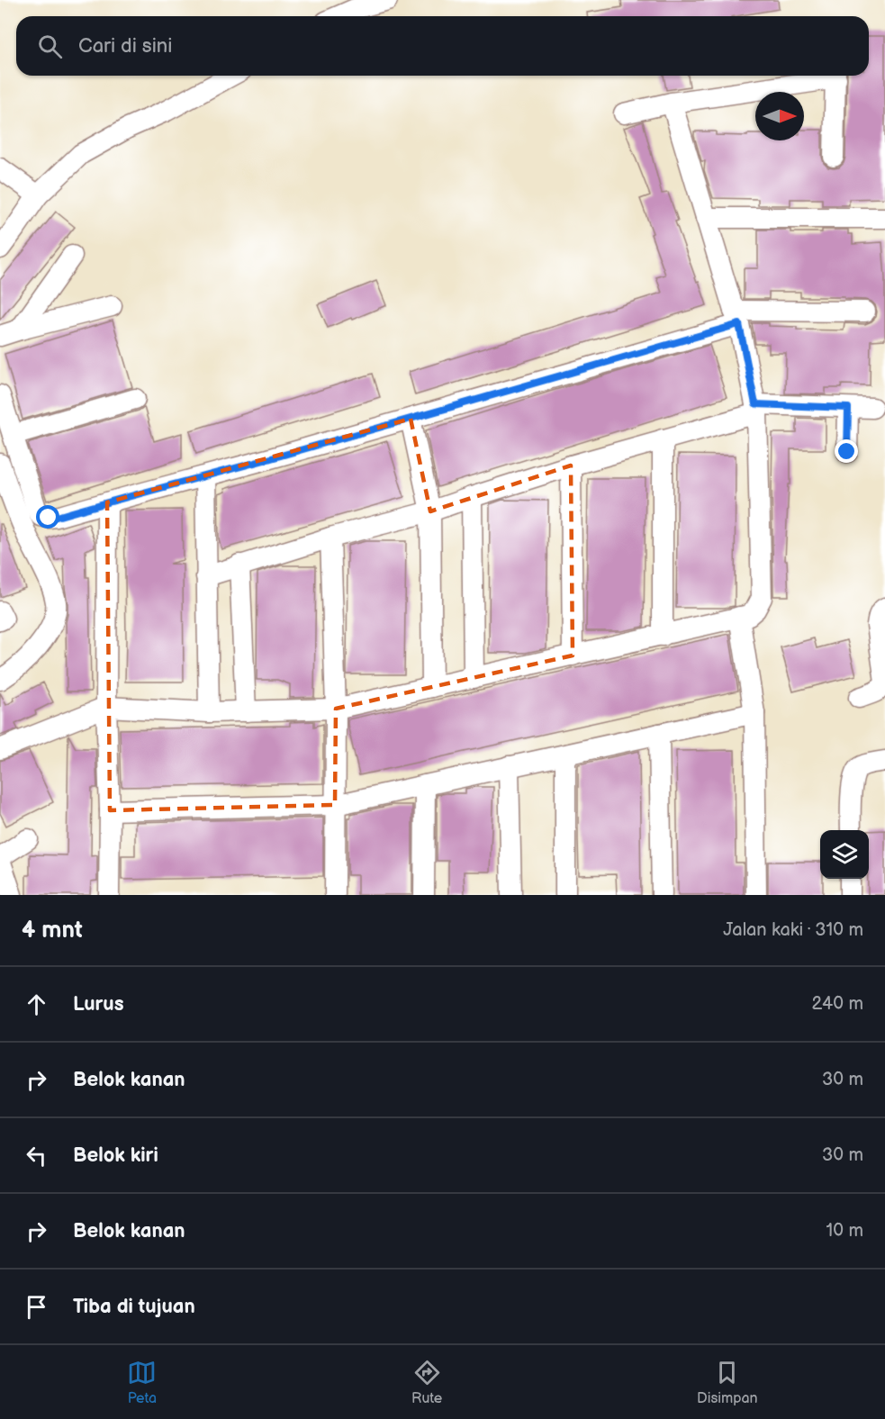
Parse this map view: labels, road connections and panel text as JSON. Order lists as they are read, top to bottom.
{
  "north": "right",
  "page": {
    "search": "Cari di sini",
    "heading": ["4 mnt", "Jalan kaki · 310 m"],
    "list": [
      ["Lurus", "240 m"],
      ["Belok kanan", "30 m"],
      ["Belok kiri", "30 m"],
      ["Belok kanan", "10 m"],
      "Tiba di tujuan"
    ],
    "nav": ["Peta", "Rute", "Disimpan"]
  }
}
